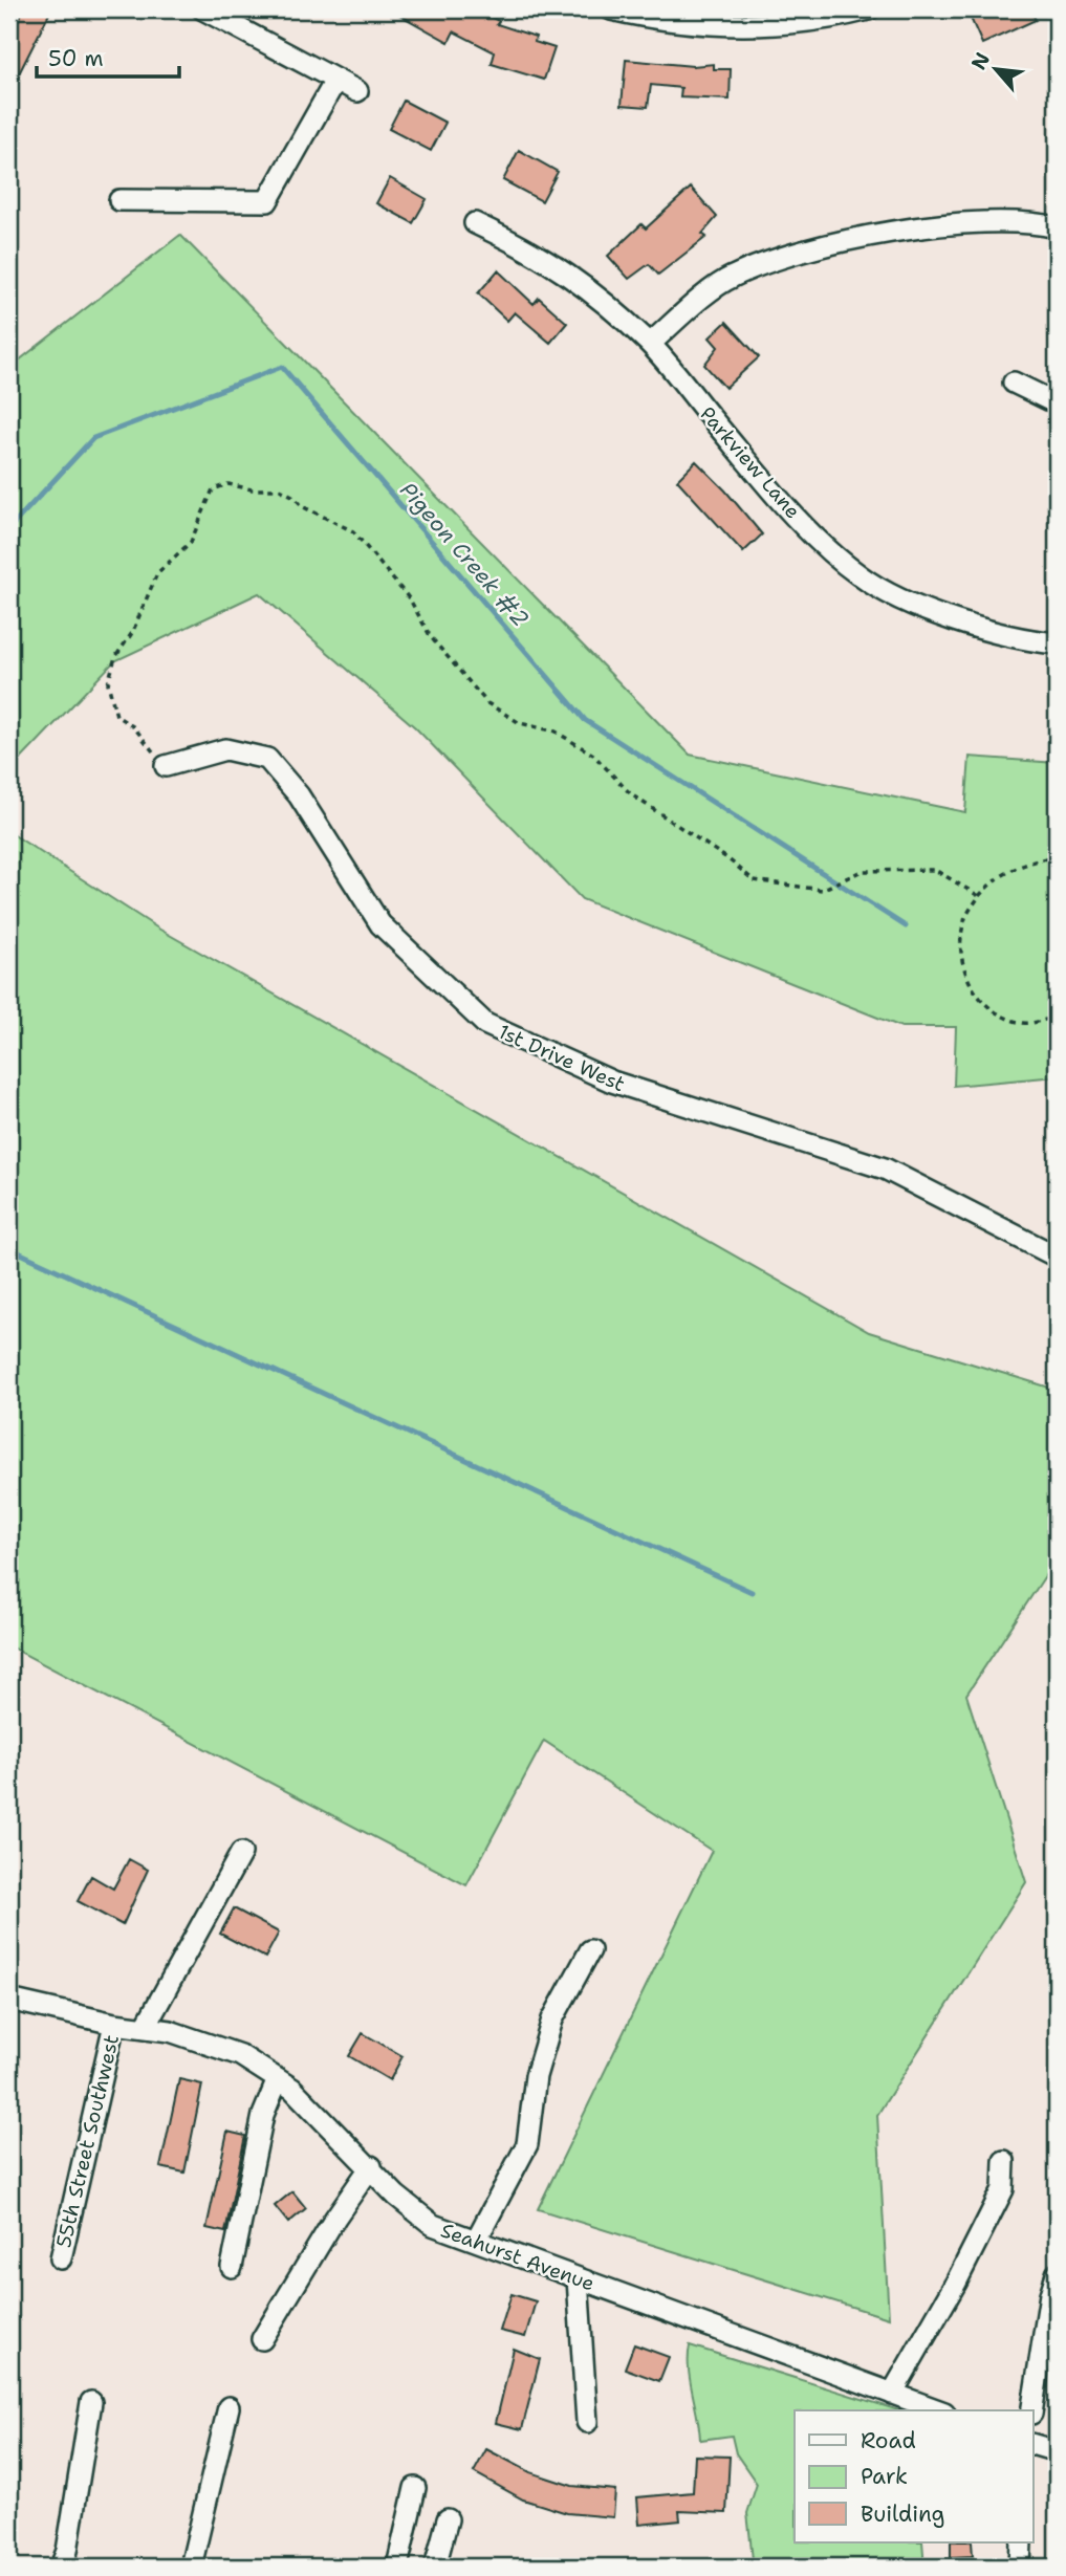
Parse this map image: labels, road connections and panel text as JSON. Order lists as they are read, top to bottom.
{
  "streets": {
    "street": [
      "Parkview Lane",
      "1st Drive West",
      "55th Street Southwest",
      "Seahurst Avenue"
    ]
  },
  "crossings": [
    ["55th Street Southwest", "Seahurst Avenue"]
  ],
  "water": ["Pigeon Creek #2"],
  "legend": ["Road", "Park", "Building"],
  "scale_bar": "50 m",
  "north": "top left"
}
